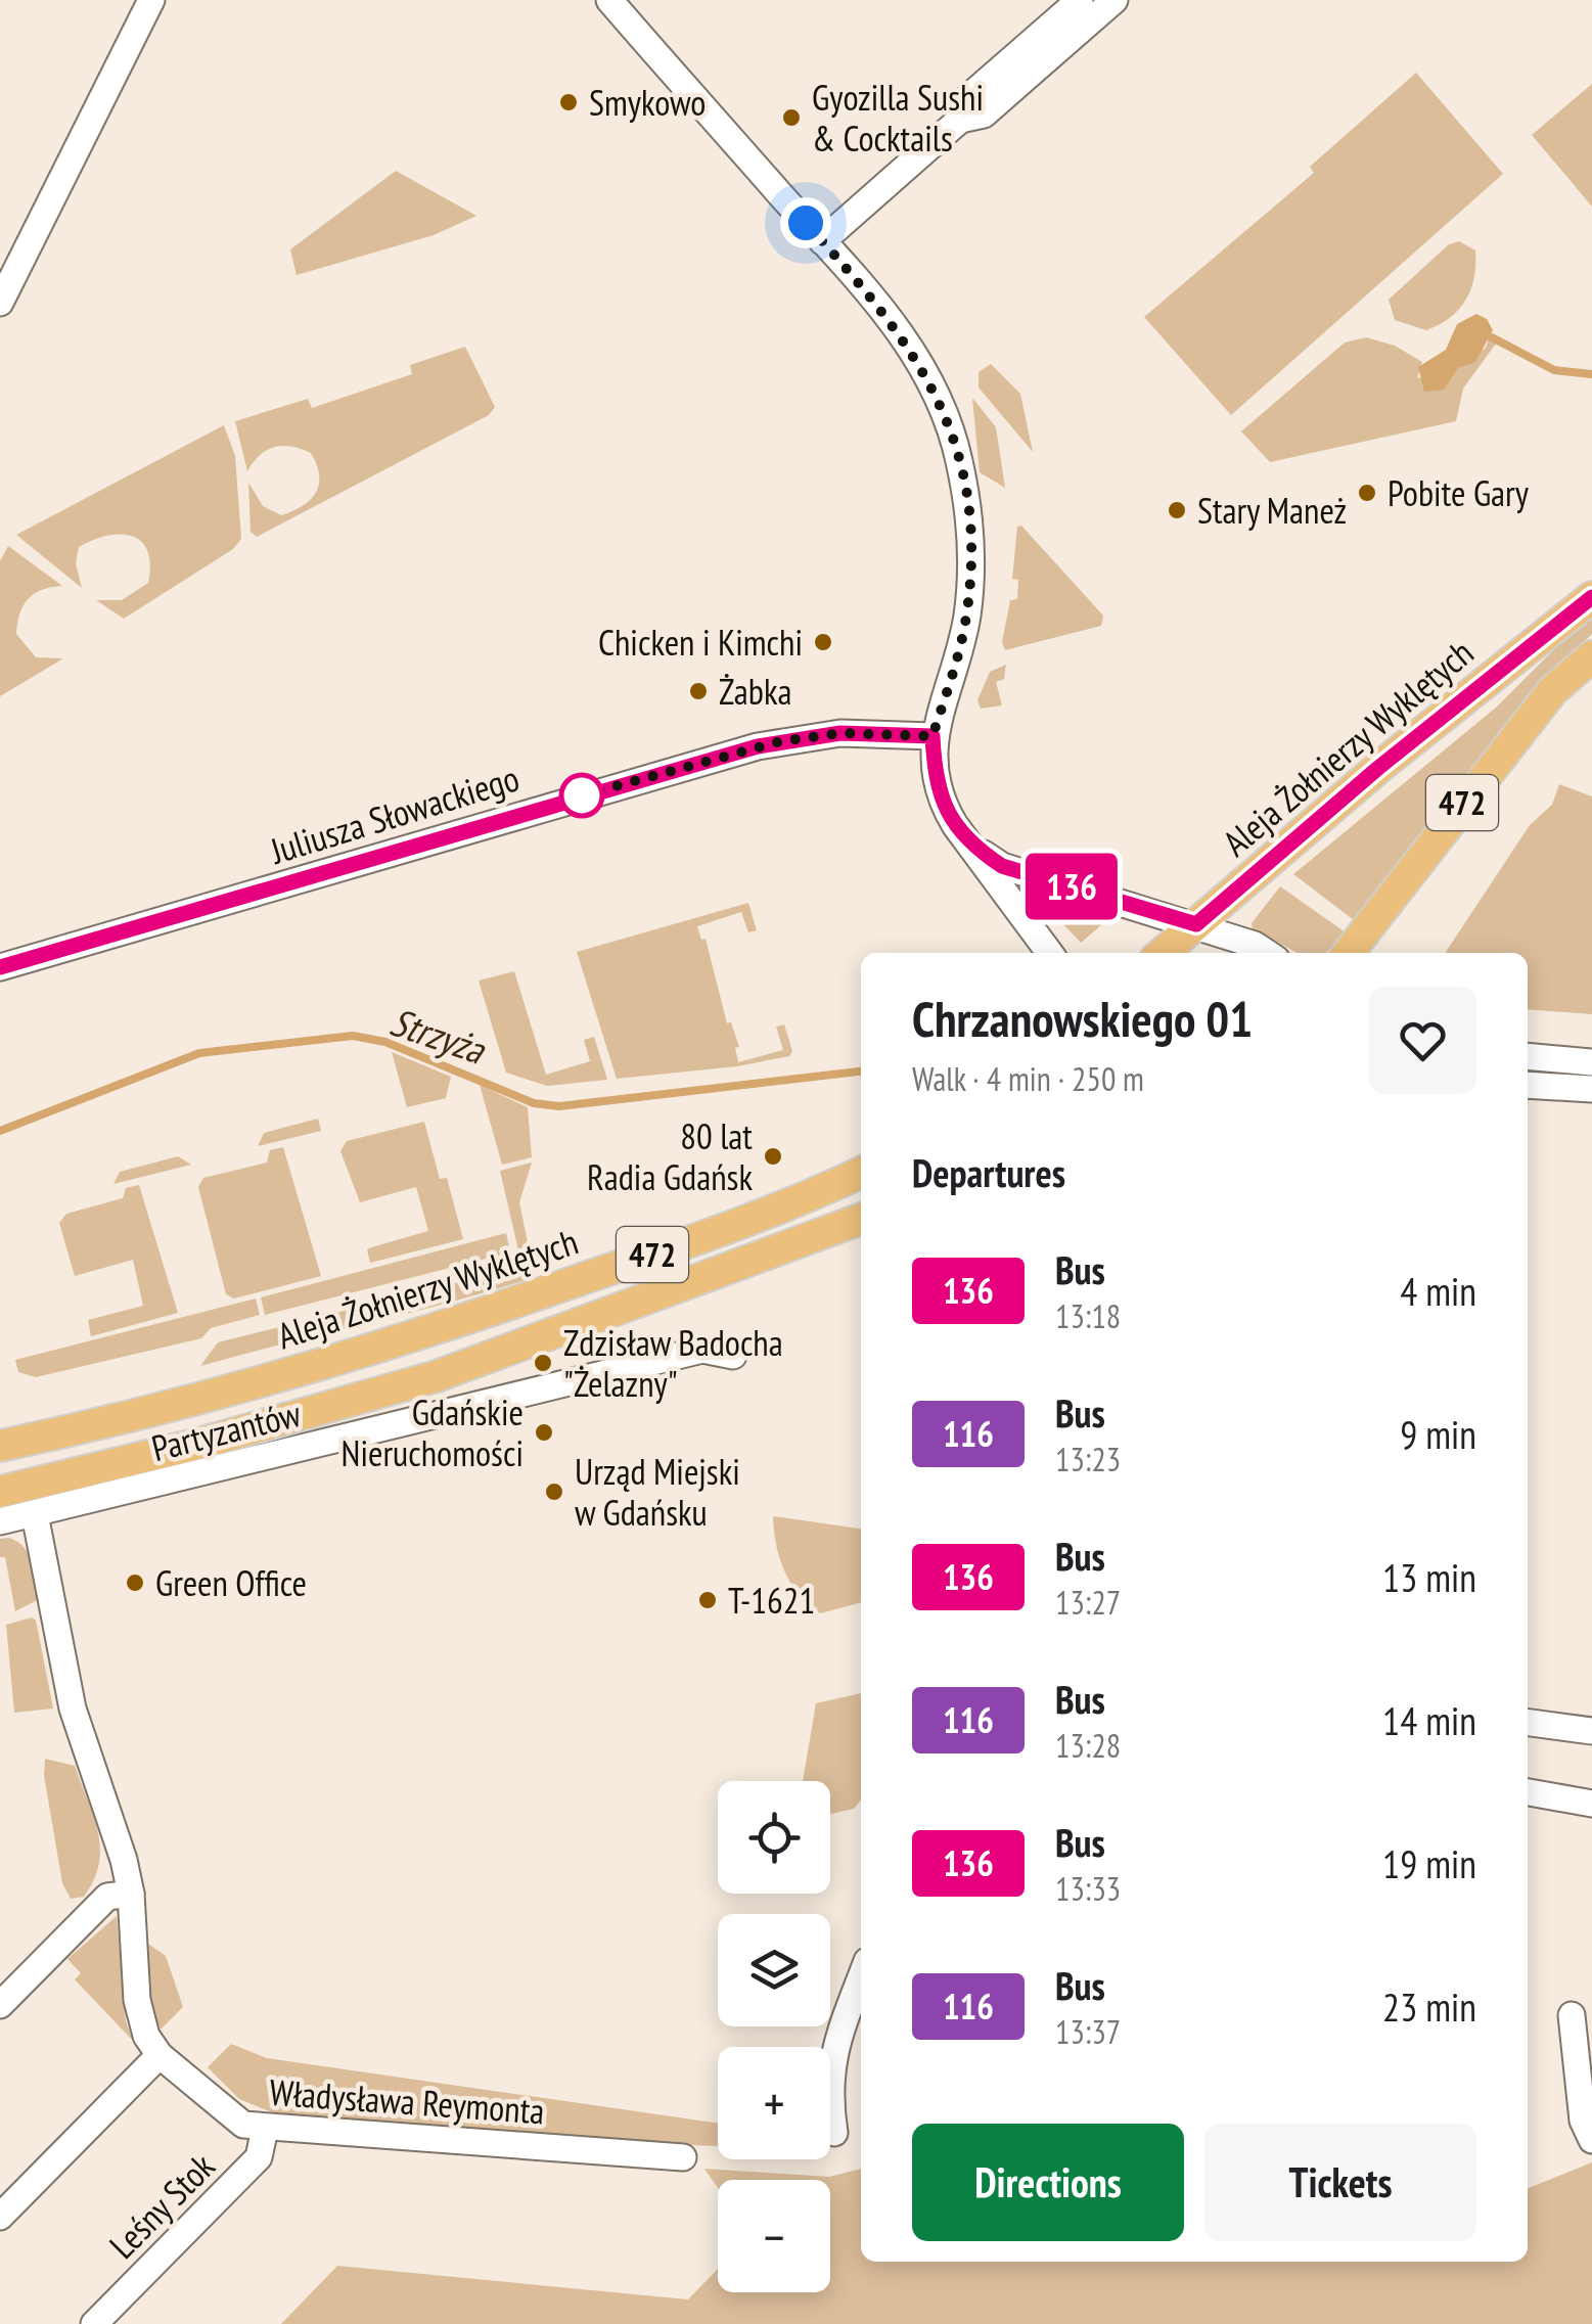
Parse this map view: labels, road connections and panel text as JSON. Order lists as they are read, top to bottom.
{
  "streets": {
    "main road": ["Aleja Żołnierzy Wyklętych", "472"],
    "street": [
      "Juliusza Słowackiego",
      "Partyzantów",
      "Władysława Reymonta",
      "Leśny Stok"
    ]
  },
  "crossings": [
    ["Partyzantów", "Władysława Reymonta"],
    ["Władysława Reymonta", "Leśny Stok"]
  ],
  "water": ["Strzyża"],
  "places": [
    "Smykowo",
    "Gyozilla Sushi & Cocktails",
    "Pobite Gary",
    "Stary Maneż",
    "Chicken i Kimchi",
    "Żabka",
    "80 lat Radia Gdańsk",
    "Zdzisław Badocha \"Żelazny\"",
    "Gdańskie Nieruchomości",
    "Urząd Miejski w Gdańsku",
    "Green Office",
    "T-1621"
  ],
  "lines": ["bus line 136"],
  "page": {
    "on_map": "136",
    "heading": [
      ["Chrzanowskiego 01", "Walk · 4 min · 250 m"],
      "Departures"
    ],
    "list": [
      {
        "mark": "136",
        "name": "Bus",
        "note": "13:18",
        "value": "4 min"
      },
      {
        "mark": "116",
        "name": "Bus",
        "note": "13:23",
        "value": "9 min"
      },
      {
        "mark": "136",
        "name": "Bus",
        "note": "13:27",
        "value": "13 min"
      },
      {
        "mark": "116",
        "name": "Bus",
        "note": "13:28",
        "value": "14 min"
      },
      {
        "mark": "136",
        "name": "Bus",
        "note": "13:33",
        "value": "19 min"
      },
      {
        "mark": "116",
        "name": "Bus",
        "note": "13:37",
        "value": "23 min"
      }
    ],
    "map_buttons": ["+", "−"],
    "buttons": ["Directions", "Tickets"]
  }
}
